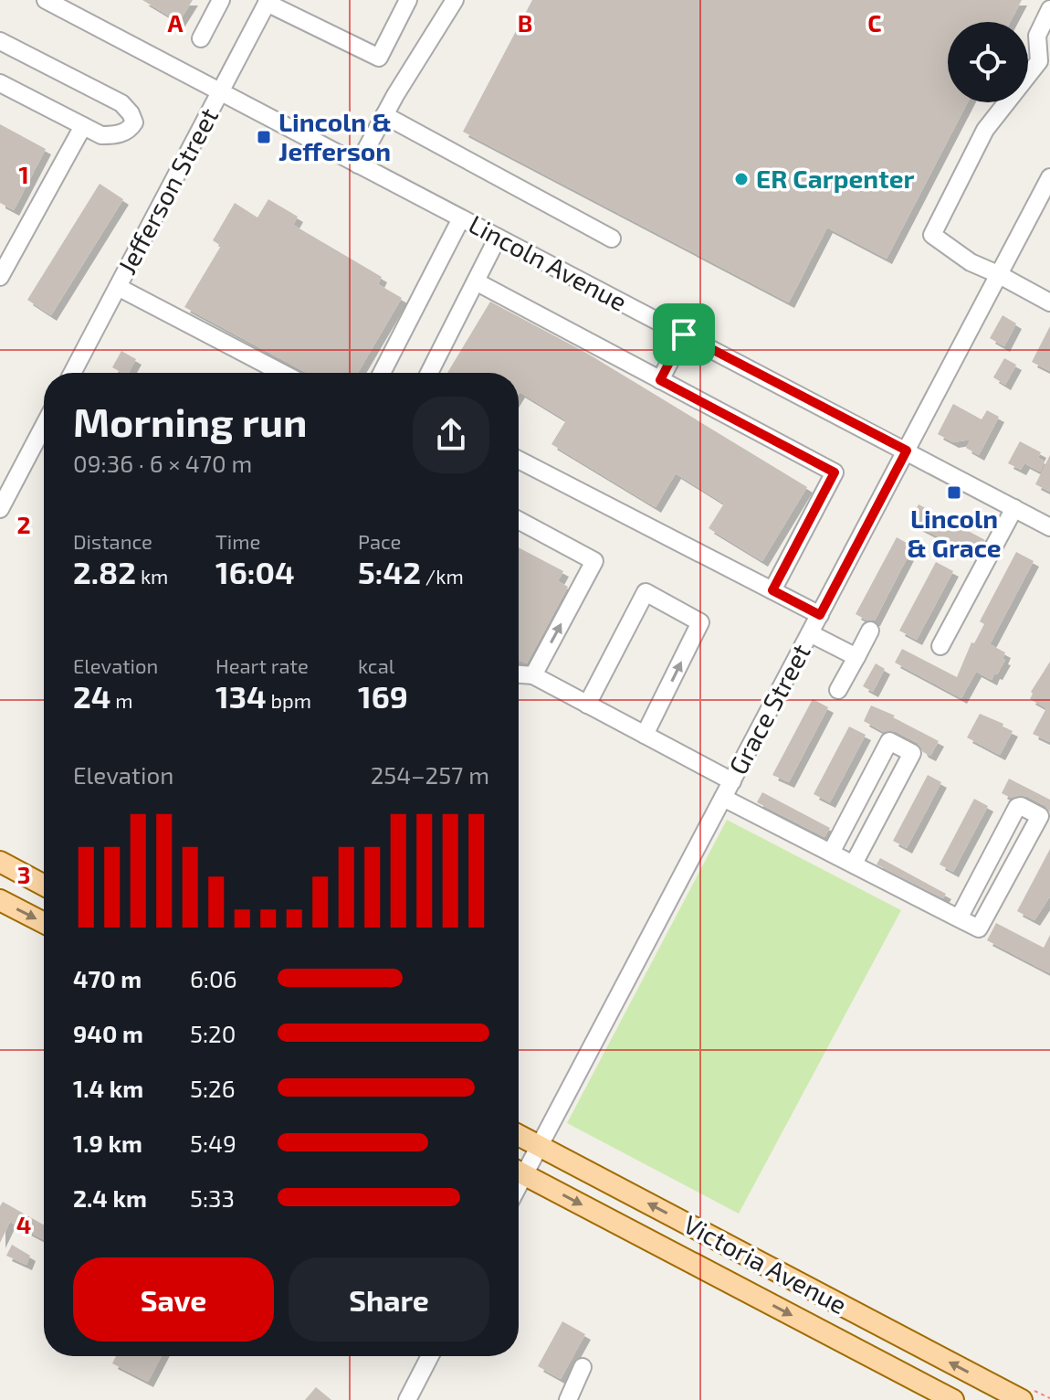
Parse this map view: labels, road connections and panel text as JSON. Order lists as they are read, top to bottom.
{
  "streets": {
    "main road": ["Victoria Avenue"],
    "street": ["Jefferson Street", "Lincoln Avenue", "Grace Street"]
  },
  "crossings": [
    ["Jefferson Street", "Lincoln Avenue"],
    ["Lincoln Avenue", "Grace Street"],
    ["Grace Street", "Victoria Avenue"]
  ],
  "places": {
    "transit": ["Lincoln & Jefferson", "Lincoln & Grace"],
    "other": ["ER Carpenter"]
  },
  "page": {
    "heading": ["Morning run", "09:36 · 6 × 470 m"],
    "stats": [
      ["Distance", "2.82 km"],
      ["Time", "16:04"],
      ["Pace", "5:42 /km"],
      ["Elevation", "24 m"],
      ["Heart rate", "134 bpm"],
      ["kcal", "169"]
    ],
    "chart": ["Elevation", "254–257 m"],
    "list": [
      {
        "name": "470 m",
        "note": "6:06"
      },
      {
        "name": "940 m",
        "note": "5:20"
      },
      {
        "name": "1.4 km",
        "note": "5:26"
      },
      {
        "name": "1.9 km",
        "note": "5:49"
      },
      {
        "name": "2.4 km",
        "note": "5:33"
      }
    ],
    "buttons": ["Save", "Share"]
  },
  "grid": {
    "columns": ["A", "B", "C"],
    "rows": [
      "1",
      "2",
      "3",
      "4"
    ]
  }
}
